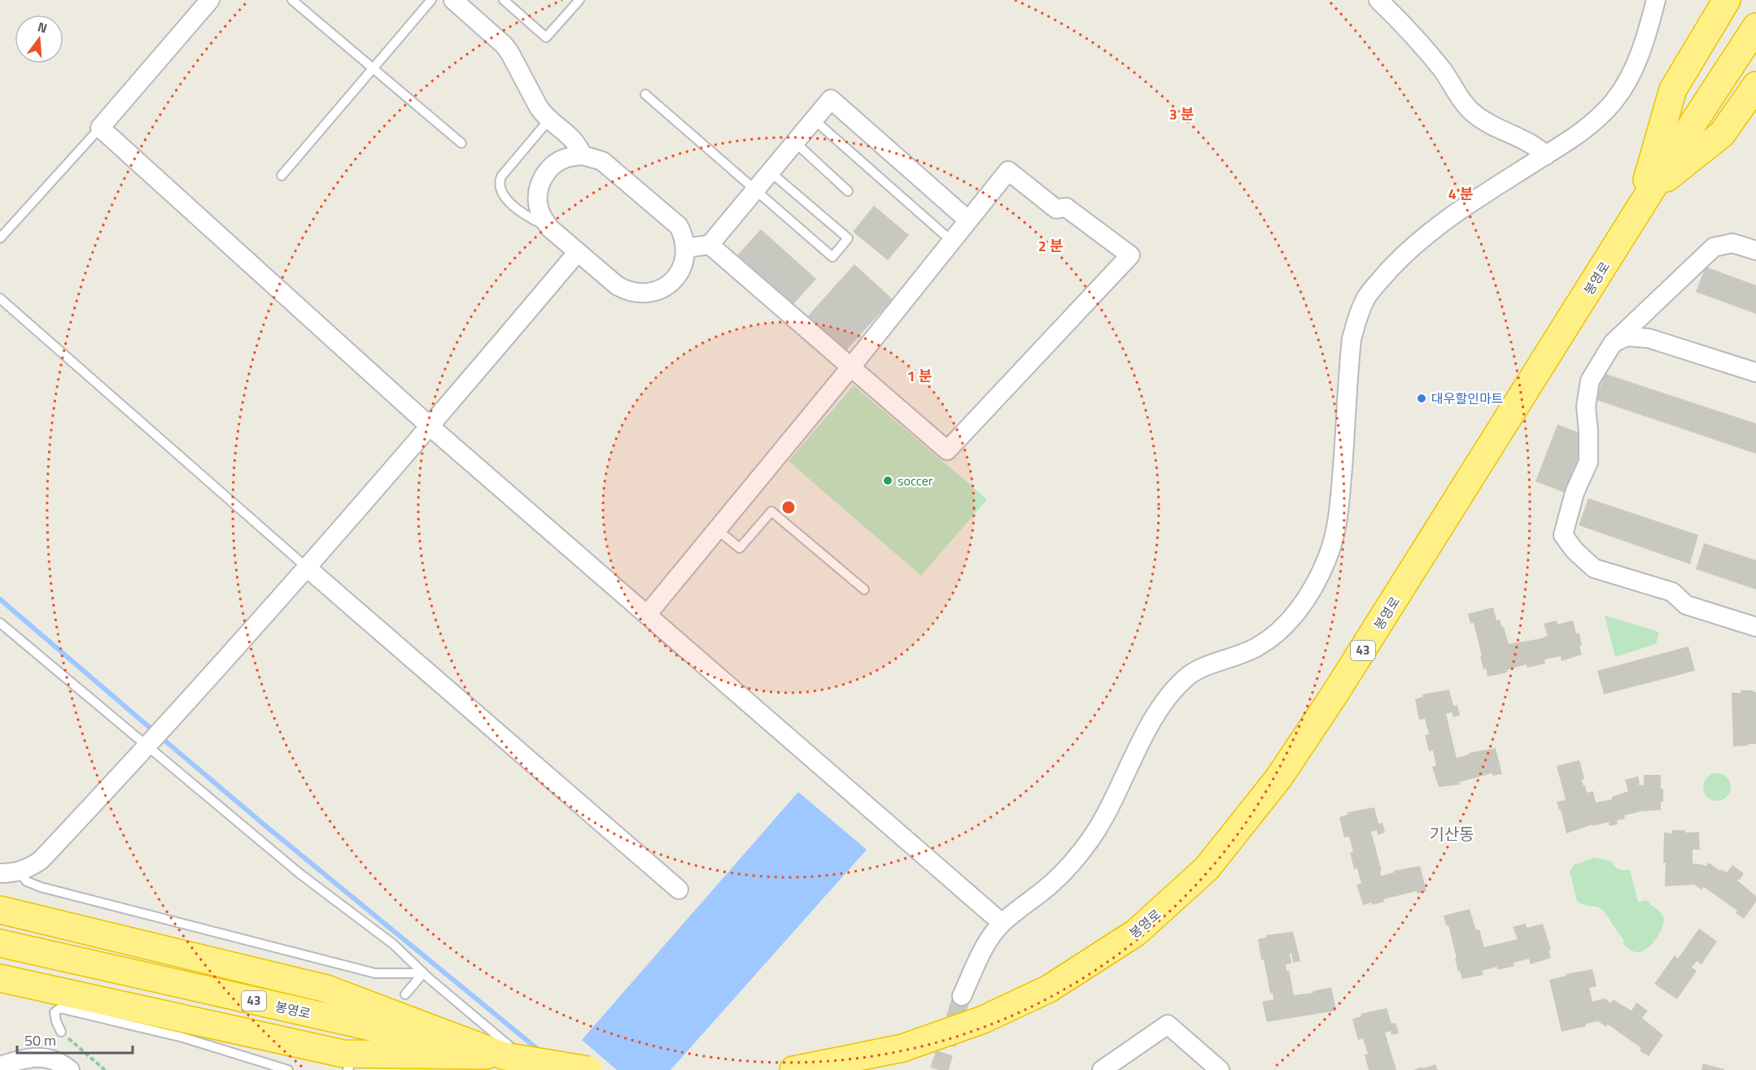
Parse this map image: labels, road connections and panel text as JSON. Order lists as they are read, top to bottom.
{
  "streets": {
    "highway": ["봉영로", "43"]
  },
  "districts": ["기산동"],
  "places": ["대우할인마트", "soccer"],
  "scale_bar": "50 m",
  "north": "top",
  "rings": [
    "3 분",
    "4 분",
    "2 분",
    "1 분"
  ]
}
